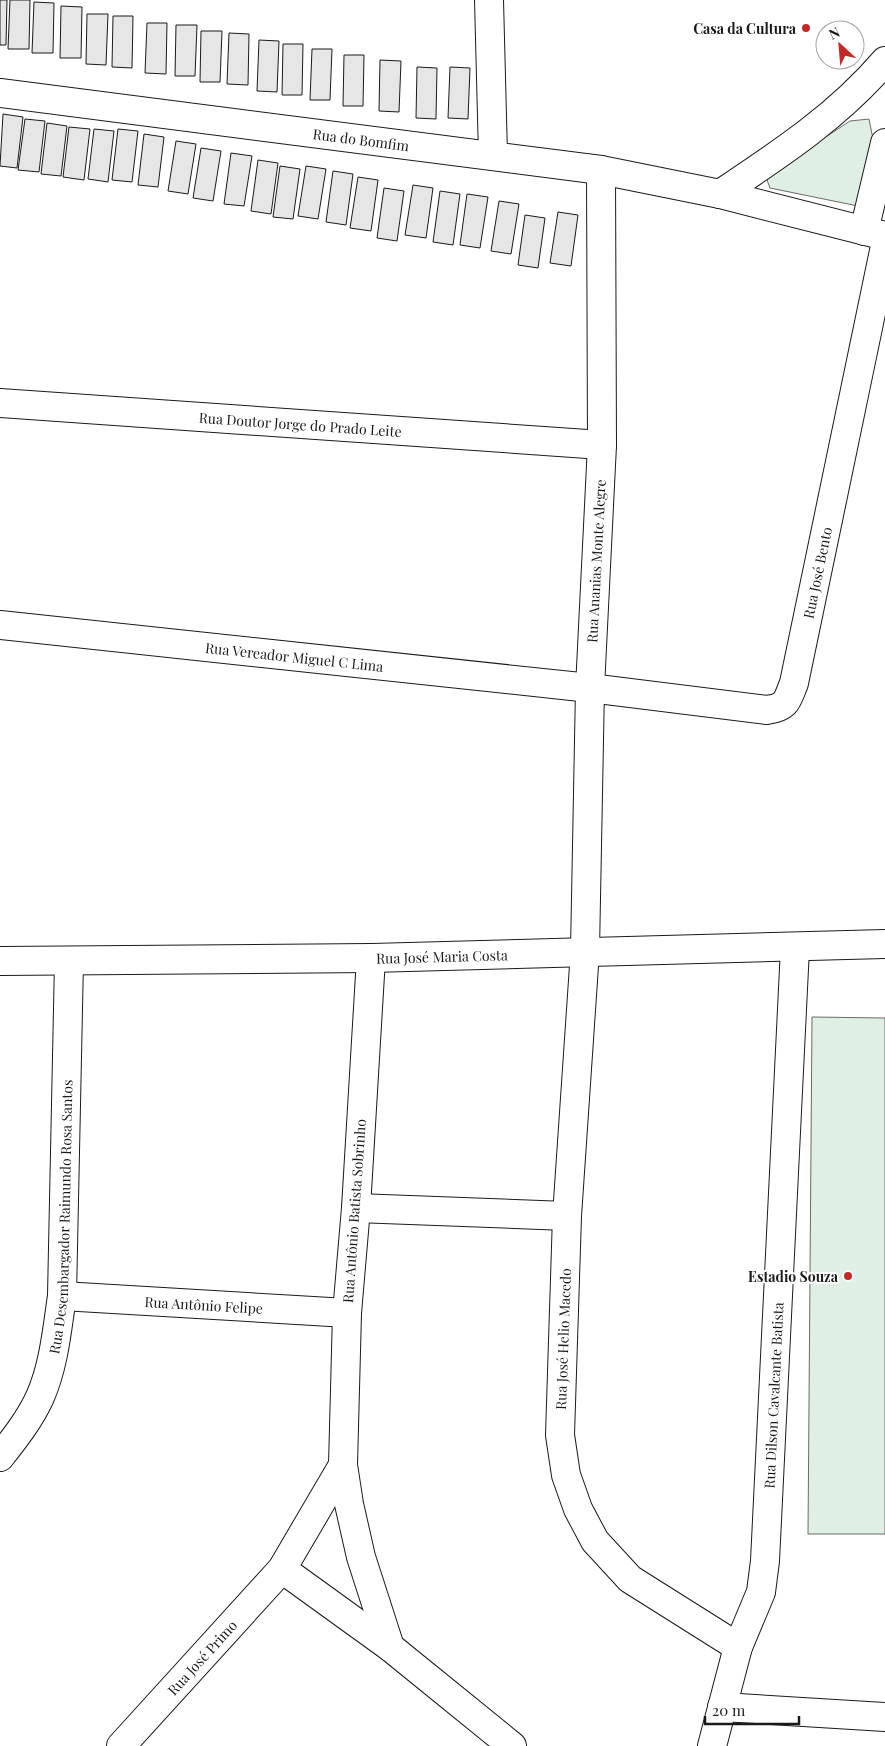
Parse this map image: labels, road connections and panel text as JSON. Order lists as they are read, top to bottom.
{
  "streets": {
    "street": [
      "Rua do Bomfim",
      "Rua Doutor Jorge do Prado Leite",
      "Rua Ananias Monte Alegre",
      "Rua José Bento",
      "Rua Vereador Miguel C Lima",
      "Rua José Maria Costa",
      "Rua Antônio Batista Sobrinho",
      "Rua Desembargador Raimundo Rosa Santos",
      "Rua Antônio Felipe",
      "Rua José Helio Macedo",
      "Rua Dilson Cavalcante Batista",
      "Rua José Primo"
    ]
  },
  "crossings": [
    ["Rua do Bomfim", "Rua Ananias Monte Alegre"],
    ["Rua do Bomfim", "Rua José Bento"],
    ["Rua Doutor Jorge do Prado Leite", "Rua Ananias Monte Alegre"],
    ["Rua Ananias Monte Alegre", "Rua José Bento"],
    ["Rua Ananias Monte Alegre", "Rua Vereador Miguel C Lima"],
    ["Rua Ananias Monte Alegre", "Rua José Maria Costa"],
    ["Rua Ananias Monte Alegre", "Rua José Helio Macedo"],
    ["Rua José Bento", "Rua Vereador Miguel C Lima"],
    ["Rua José Maria Costa", "Rua Antônio Batista Sobrinho"],
    ["Rua José Maria Costa", "Rua Desembargador Raimundo Rosa Santos"],
    ["Rua José Maria Costa", "Rua José Helio Macedo"],
    ["Rua José Maria Costa", "Rua Dilson Cavalcante Batista"],
    ["Rua Antônio Batista Sobrinho", "Rua Antônio Felipe"],
    ["Rua Antônio Batista Sobrinho", "Rua José Primo"],
    ["Rua Desembargador Raimundo Rosa Santos", "Rua Antônio Felipe"],
    ["Rua José Helio Macedo", "Rua Dilson Cavalcante Batista"]
  ],
  "places": ["Casa da Cultura", "Estadio Souza"],
  "scale_bar": "20 m",
  "north": "top left"
}
